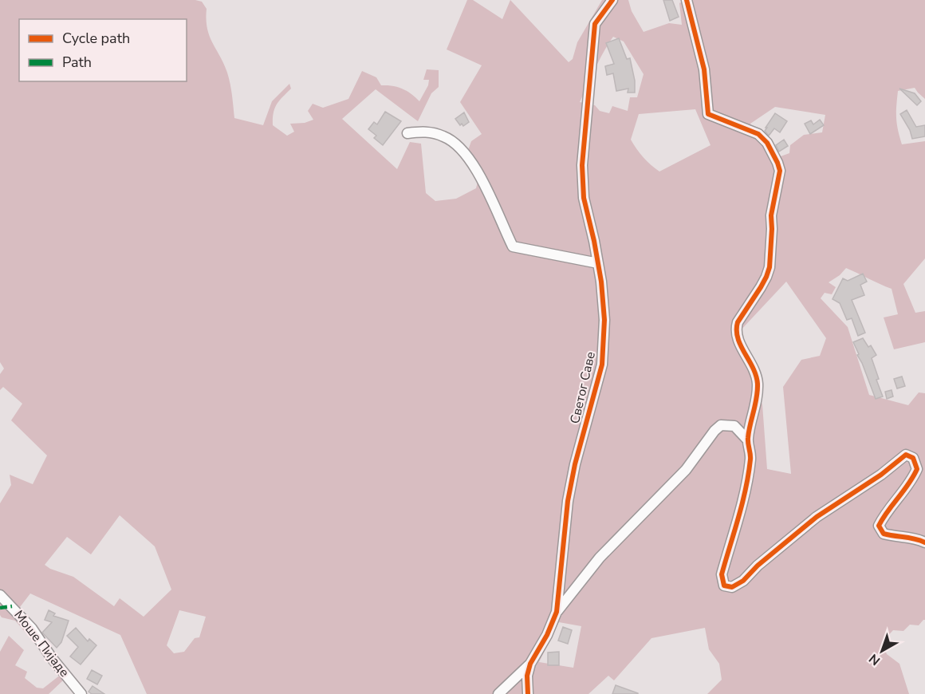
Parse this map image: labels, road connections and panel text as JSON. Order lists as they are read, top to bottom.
{
  "streets": {
    "street": ["Светог Саве", "Моше Пијаде"]
  },
  "legend": ["Cycle path", "Path"],
  "north": "bottom left"
}
